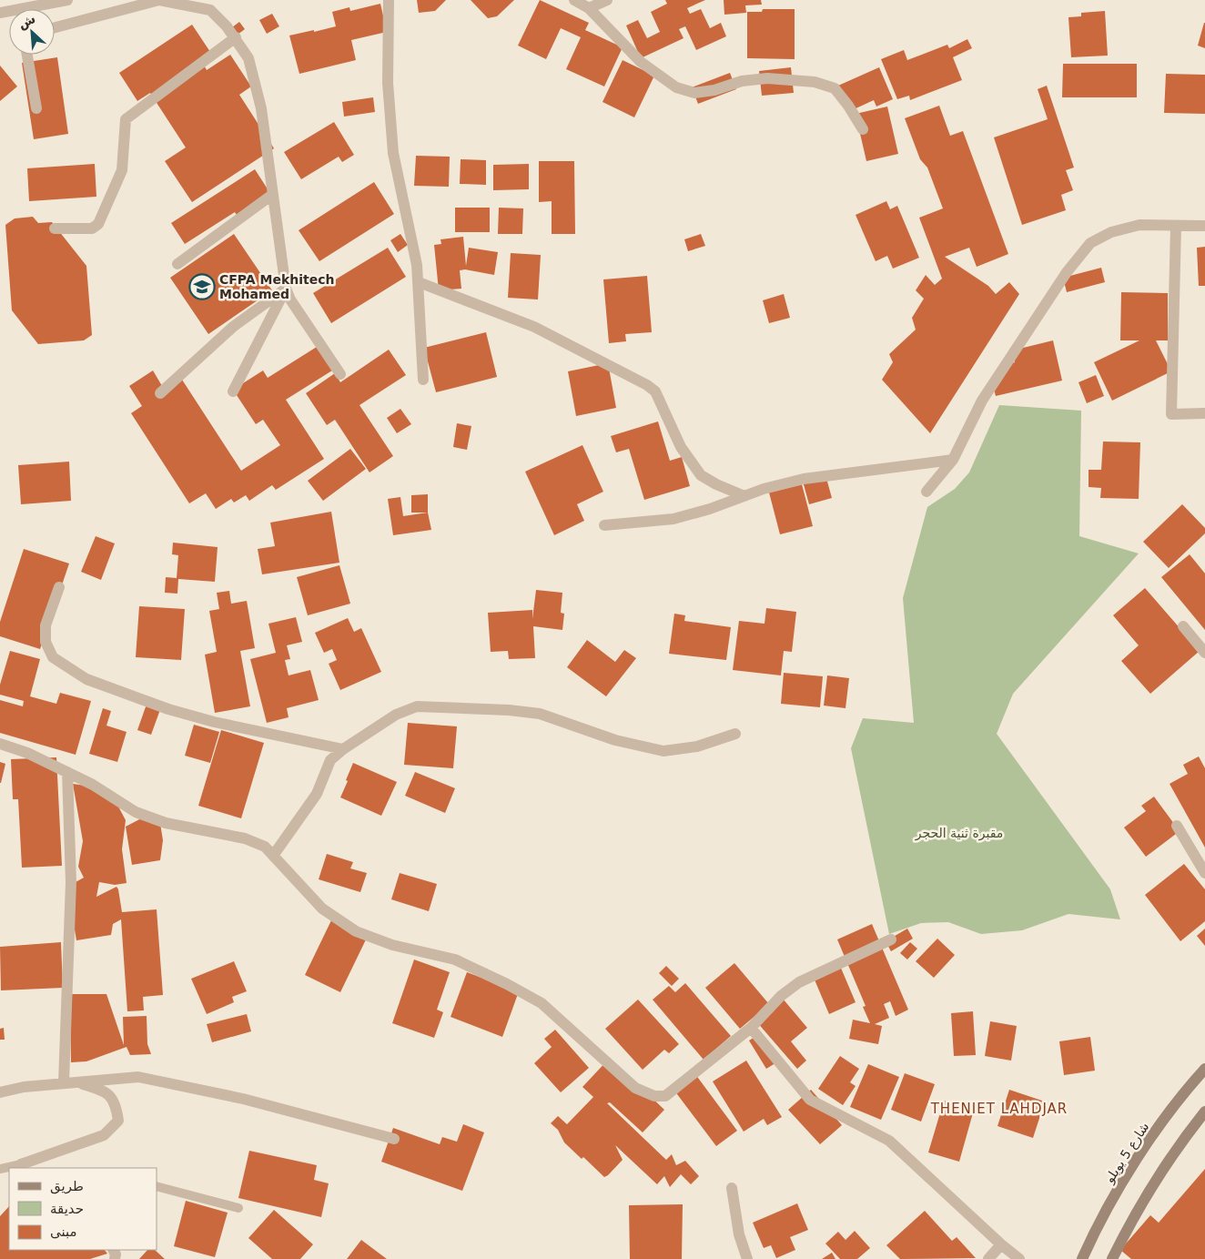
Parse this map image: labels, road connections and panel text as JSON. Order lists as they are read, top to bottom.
{
  "streets": {
    "main road": ["شارع 5 يويلو"]
  },
  "districts": ["THENIET LAHDJAR"],
  "parks": ["مقبرة ثنية الحجر"],
  "places": {
    "school or university": ["CFPA Mekhitech Mohamed"]
  },
  "legend": ["طريق", "حديقة", "مبنى"],
  "north": "top left"
}
